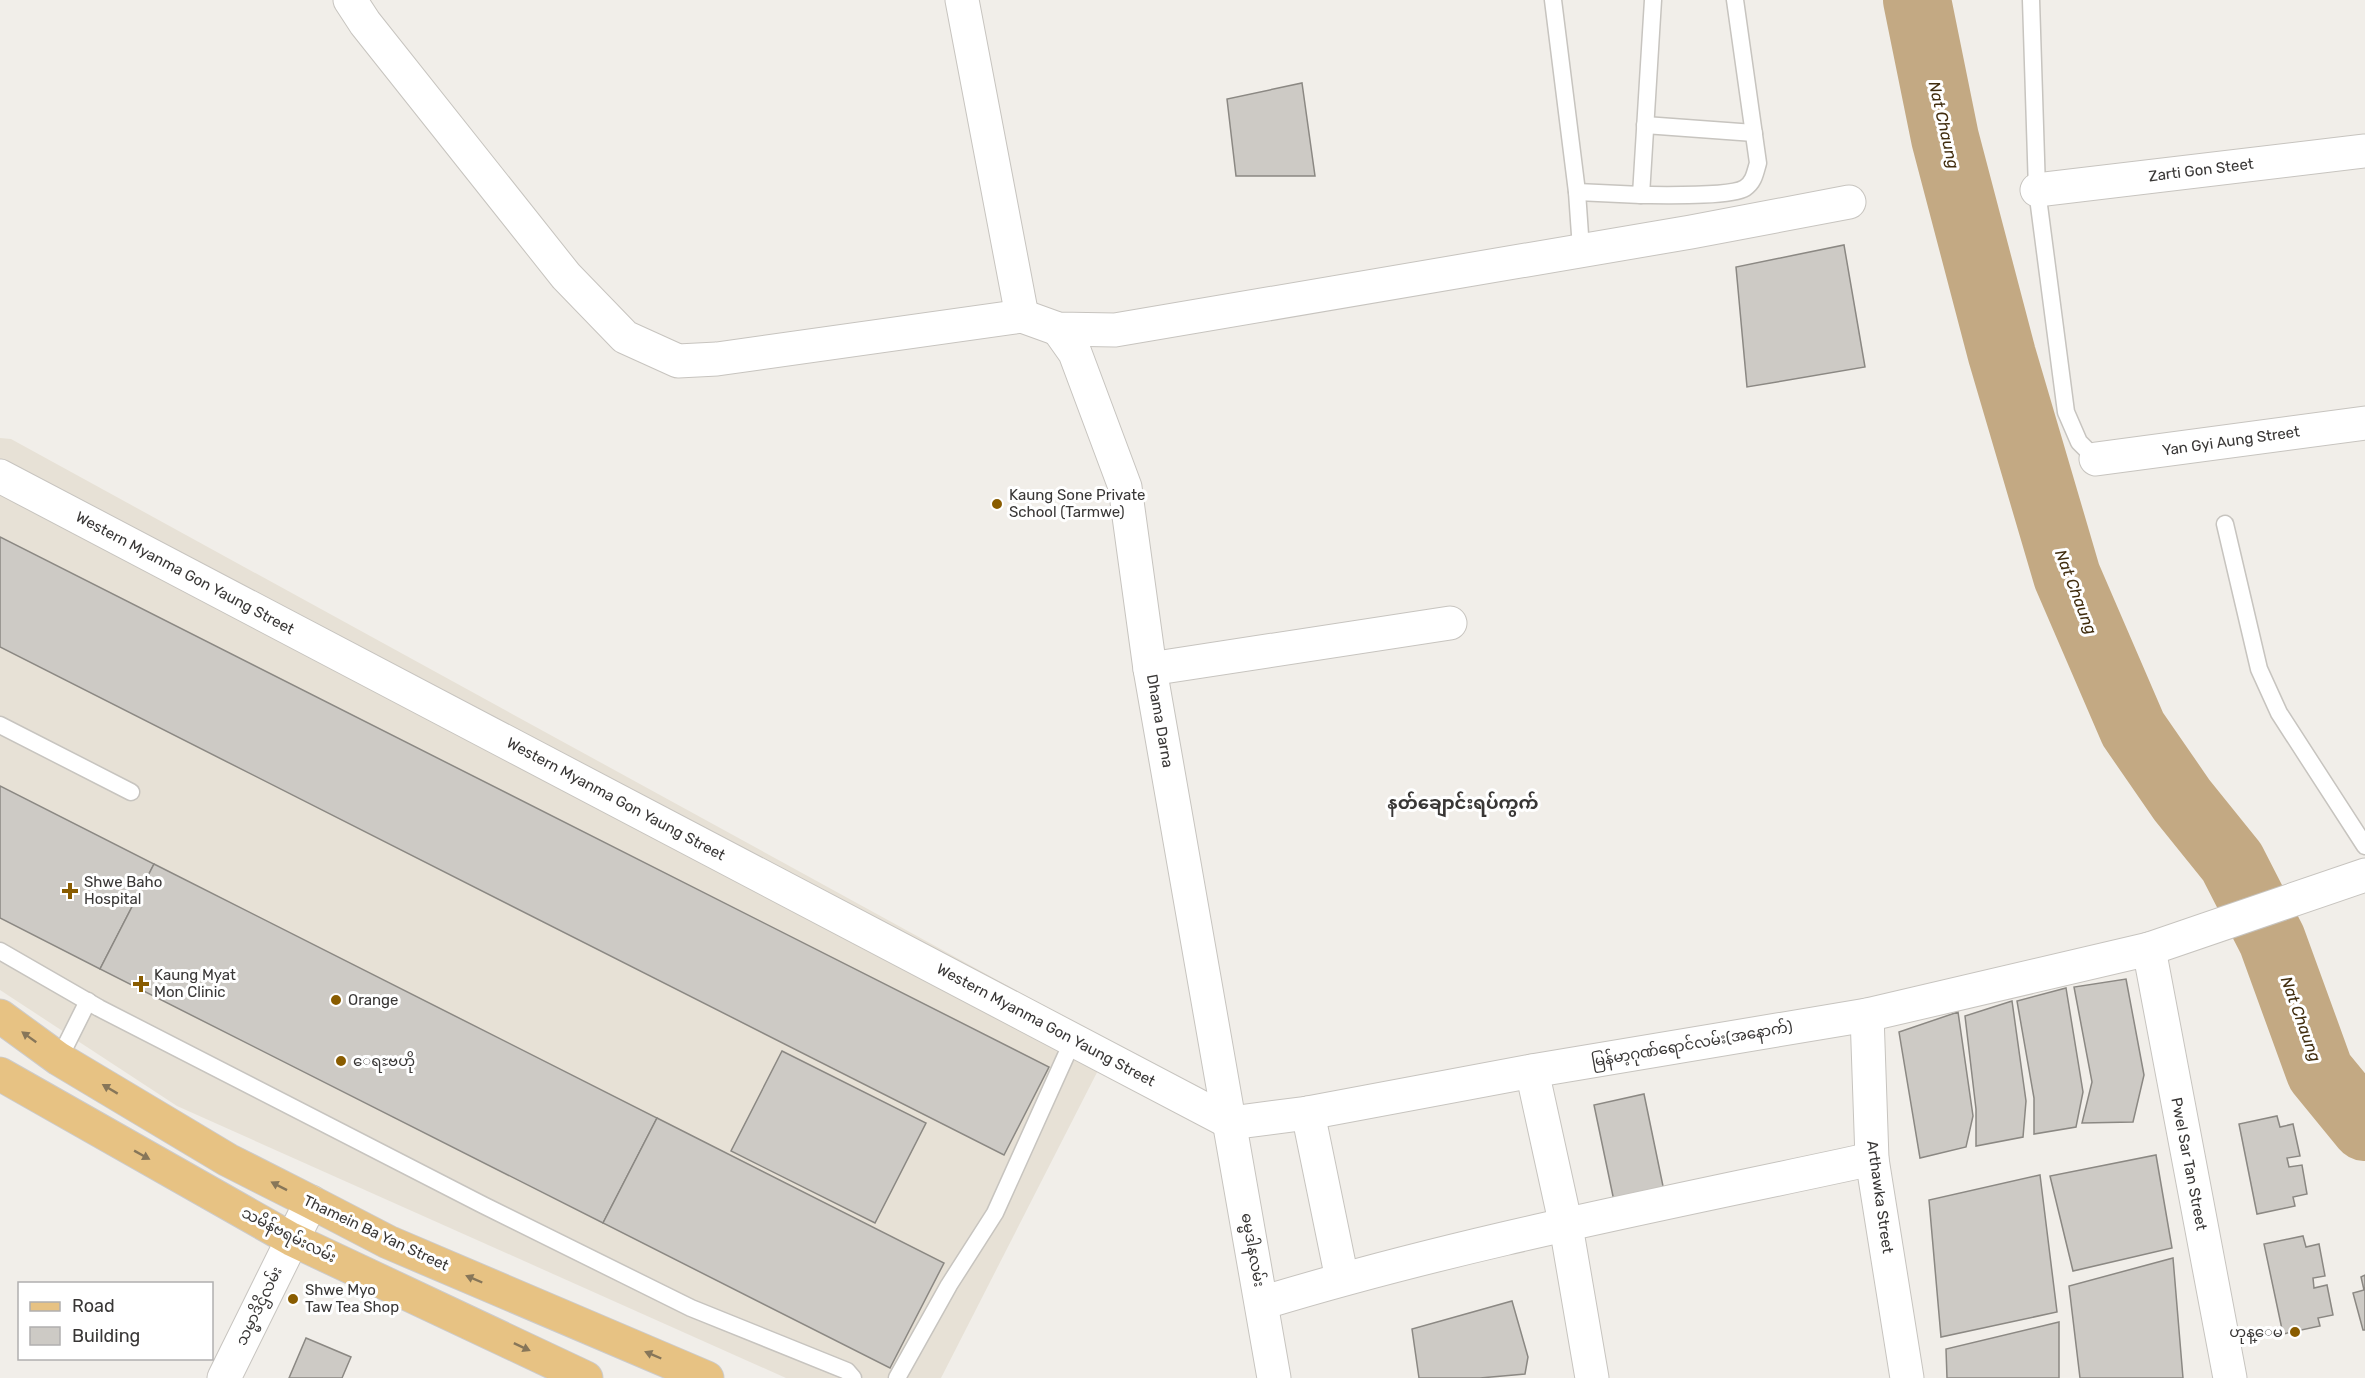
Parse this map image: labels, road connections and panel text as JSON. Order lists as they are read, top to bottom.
{
  "streets": {
    "main road": ["Thamein Ba Yan Street", "သမိန်ဗရမ်းလမ်း"],
    "street": [
      "Zarti Gon Steet",
      "Yan Gyi Aung Street",
      "Western Myanma Gon Yaung Street",
      "Dhama Darna",
      "မြန်မာ့ဂုဏ်ရောင်လမ်း(အနောက်)",
      "Pwel Sar Tan Street",
      "Arthawka Street",
      "ဓမ္မဒါနလမ်း",
      "သမ္မာဒိဌိလမ်း"
    ]
  },
  "crossings": [
    ["Western Myanma Gon Yaung Street", "Dhama Darna"],
    ["Western Myanma Gon Yaung Street", "မြန်မာ့ဂုဏ်ရောင်လမ်း(အနောက်)"],
    ["Western Myanma Gon Yaung Street", "ဓမ္မဒါနလမ်း"],
    ["Dhama Darna", "မြန်မာ့ဂုဏ်ရောင်လမ်း(အနောက်)"],
    ["Dhama Darna", "ဓမ္မဒါနလမ်း"],
    ["မြန်မာ့ဂုဏ်ရောင်လမ်း(အနောက်)", "Pwel Sar Tan Street"],
    ["မြန်မာ့ဂုဏ်ရောင်လမ်း(အနောက်)", "Arthawka Street"],
    ["မြန်မာ့ဂုဏ်ရောင်လမ်း(အနောက်)", "ဓမ္မဒါနလမ်း"],
    ["Thamein Ba Yan Street", "သမ္မာဒိဌိလမ်း"],
    ["သမိန်ဗရမ်းလမ်း", "သမ္မာဒိဌိလမ်း"]
  ],
  "one_way": ["Thamein Ba Yan Street", "သမိန်ဗရမ်းလမ်း"],
  "districts": ["နတ်ချောင်းရပ်ကွက်"],
  "water": ["Nat Chaung"],
  "places": {
    "other": [
      "Kaung Sone Private School (Tarmwe)",
      "Orange",
      "ေရႊဗဟို",
      "Shwe Myo Taw Tea Shop",
      "ဟုန္ေမ"
    ],
    "health": ["Shwe Baho Hospital", "Kaung Myat Mon Clinic"]
  },
  "legend": ["Road", "Building"]
}
